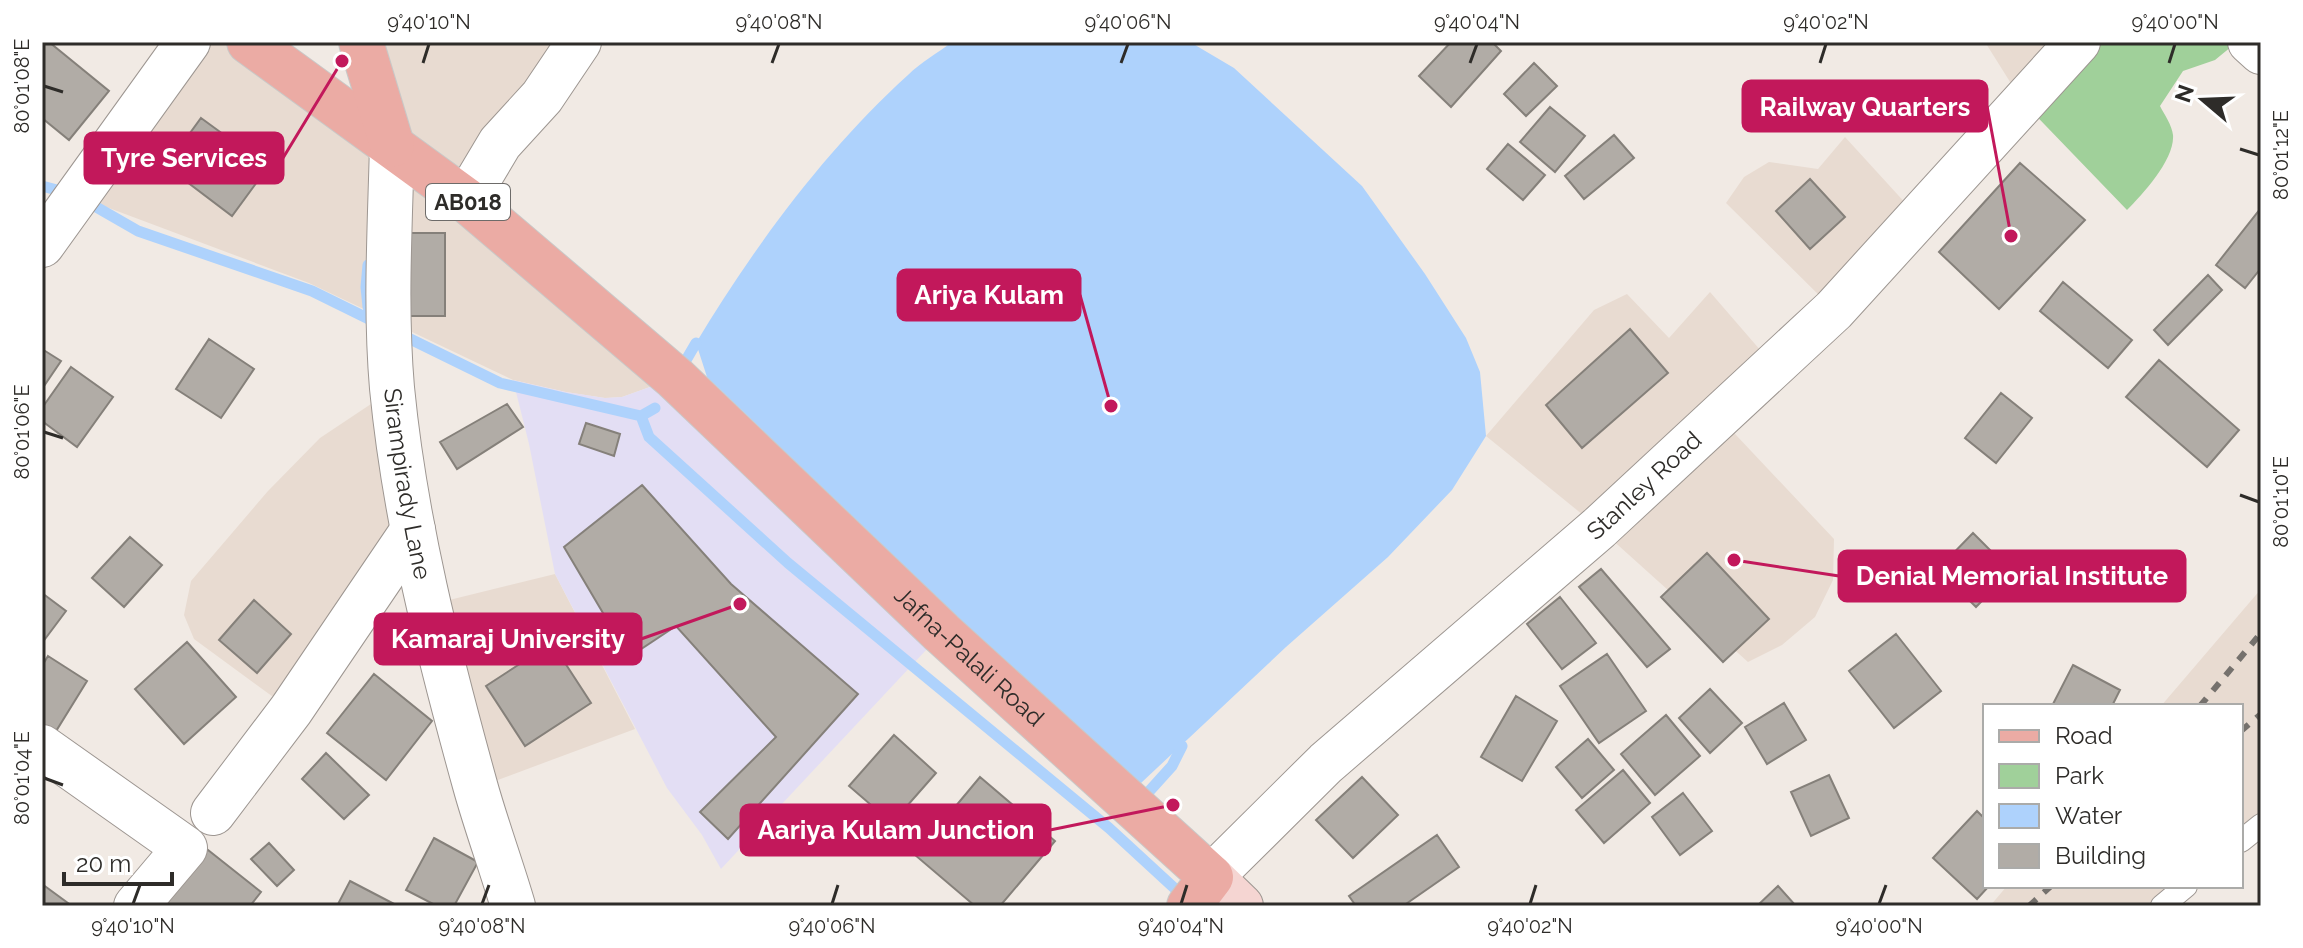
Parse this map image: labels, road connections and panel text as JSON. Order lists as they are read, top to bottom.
{
  "streets": {
    "main road": ["AB018", "Jafna-Palali Road"],
    "street": ["Sirampirady Lane", "Stanley Road"]
  },
  "crossings": [
    ["Sirampirady Lane", "Jafna-Palali Road"],
    ["Stanley Road", "Jafna-Palali Road"]
  ],
  "places": [
    "Tyre Services",
    "Railway Quarters",
    "Ariya Kulam",
    "Denial Memorial Institute",
    "Kamaraj University",
    "Aariya Kulam Junction"
  ],
  "legend": [
    "Road",
    "Park",
    "Water",
    "Building"
  ],
  "scale_bar": "20 m",
  "north": "left",
  "coordinates": [
    "9°40'10\"N",
    "9°40'08\"N",
    "9°40'06\"N",
    "9°40'04\"N",
    "9°40'02\"N",
    "9°40'00\"N",
    "80°01'08\"E",
    "80°01'12\"E",
    "80°01'06\"E",
    "80°01'10\"E",
    "80°01'04\"E"
  ]
}
